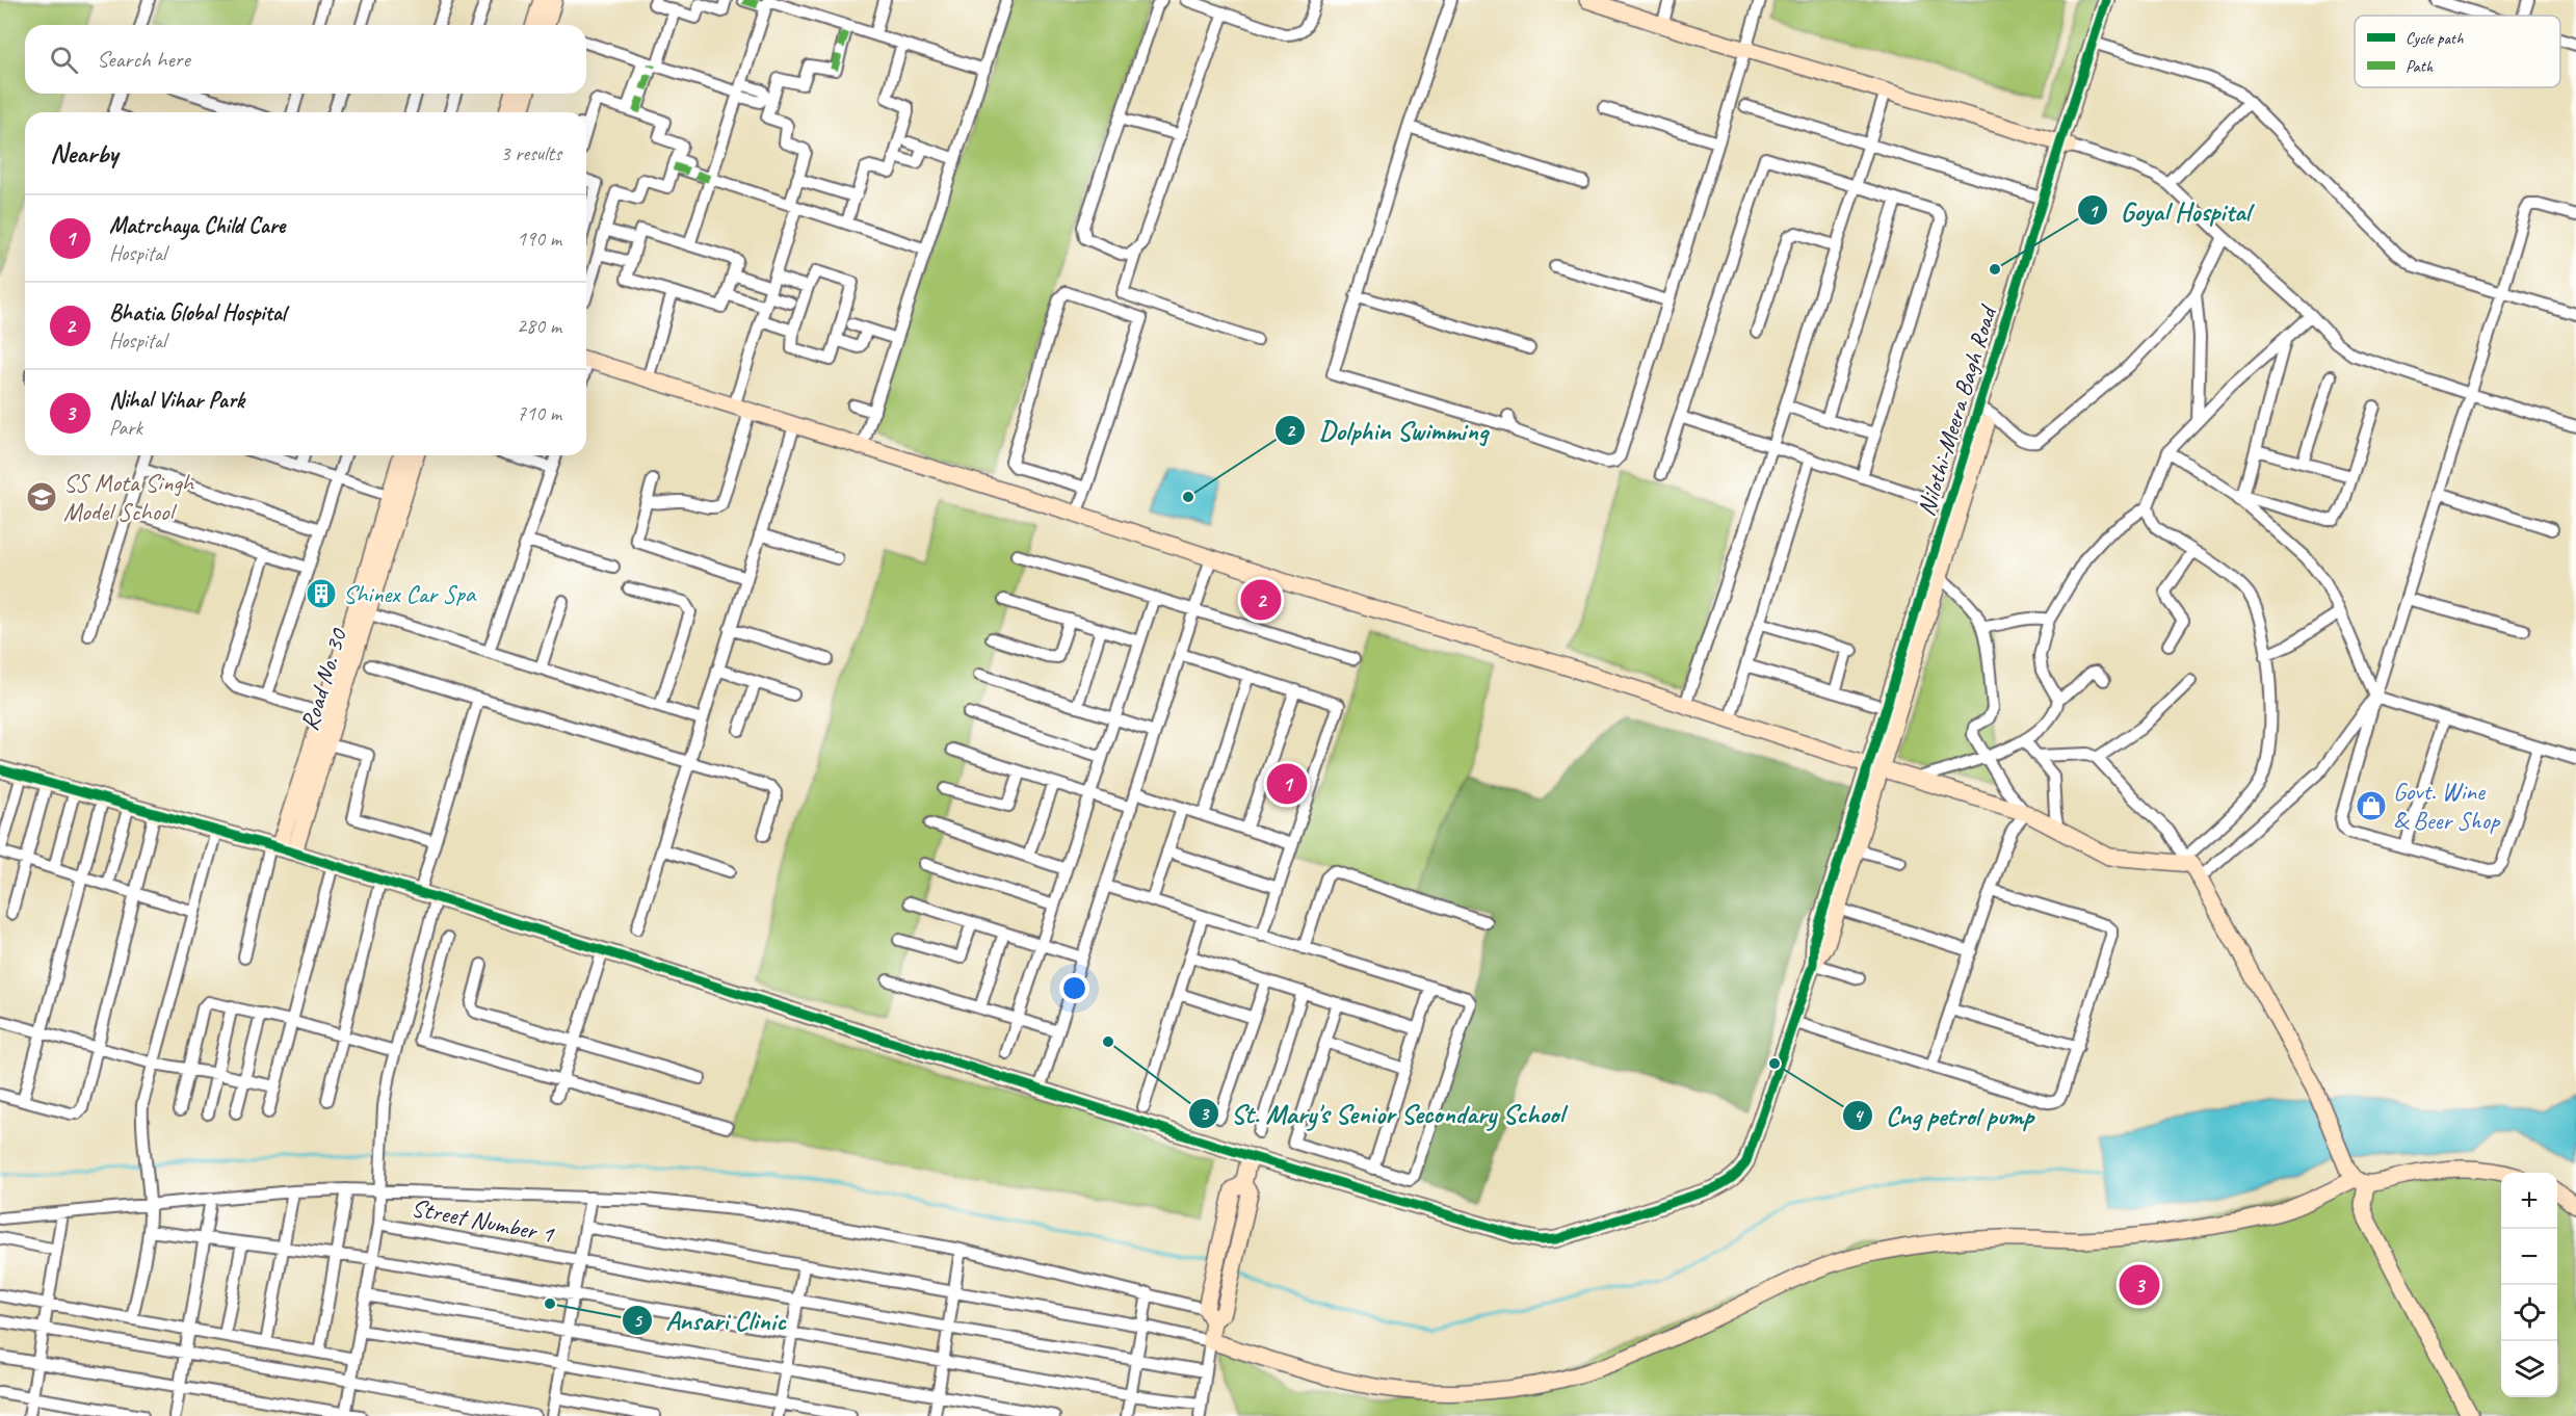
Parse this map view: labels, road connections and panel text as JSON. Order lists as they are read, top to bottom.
{
  "streets": {
    "street": ["Nilothi-Meera Bagh Road", "Road No. 30", "Street Number 1"]
  },
  "places": {
    "other": [
      "Goyal Hospital",
      "Dolphin Swimming",
      "St. Mary's Senior Secondary School",
      "Cng petrol pump",
      "Ansari Clinic"
    ],
    "school or university": ["SS Mota Singh Model School"],
    "building": ["Shinex Car Spa"],
    "shop": ["Govt. Wine & Beer Shop"]
  },
  "legend": ["Cycle path", "Path"],
  "page": {
    "search": "Search here",
    "heading": ["Nearby", "3 results"],
    "list": [
      {
        "mark": "1",
        "name": "Matrchaya Child Care",
        "note": "Hospital",
        "value": "190 m"
      },
      {
        "mark": "2",
        "name": "Bhatia Global Hospital",
        "note": "Hospital",
        "value": "280 m"
      },
      {
        "mark": "3",
        "name": "Nihal Vihar Park",
        "note": "Park",
        "value": "710 m"
      }
    ],
    "pins": ["2", "1", "3"],
    "map_buttons": ["+", "−"]
  }
}
